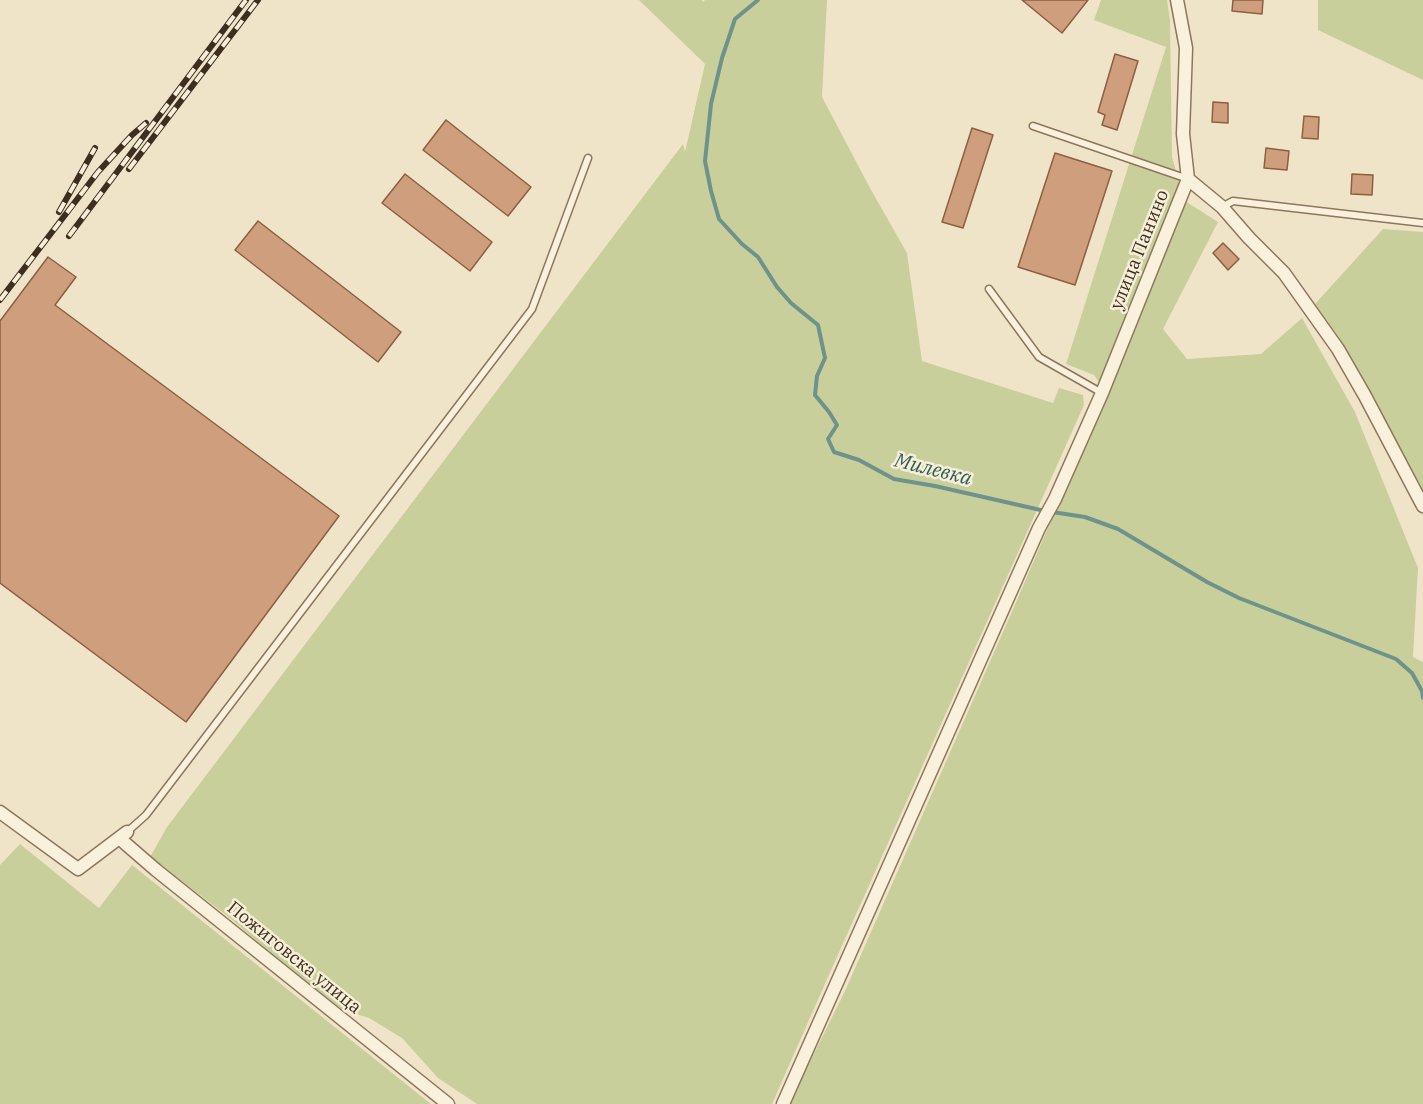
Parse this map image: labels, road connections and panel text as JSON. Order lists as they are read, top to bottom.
{
  "streets": {
    "street": ["улица Панино", "Пожиговска улица"]
  },
  "water": ["Милевка"]
}
